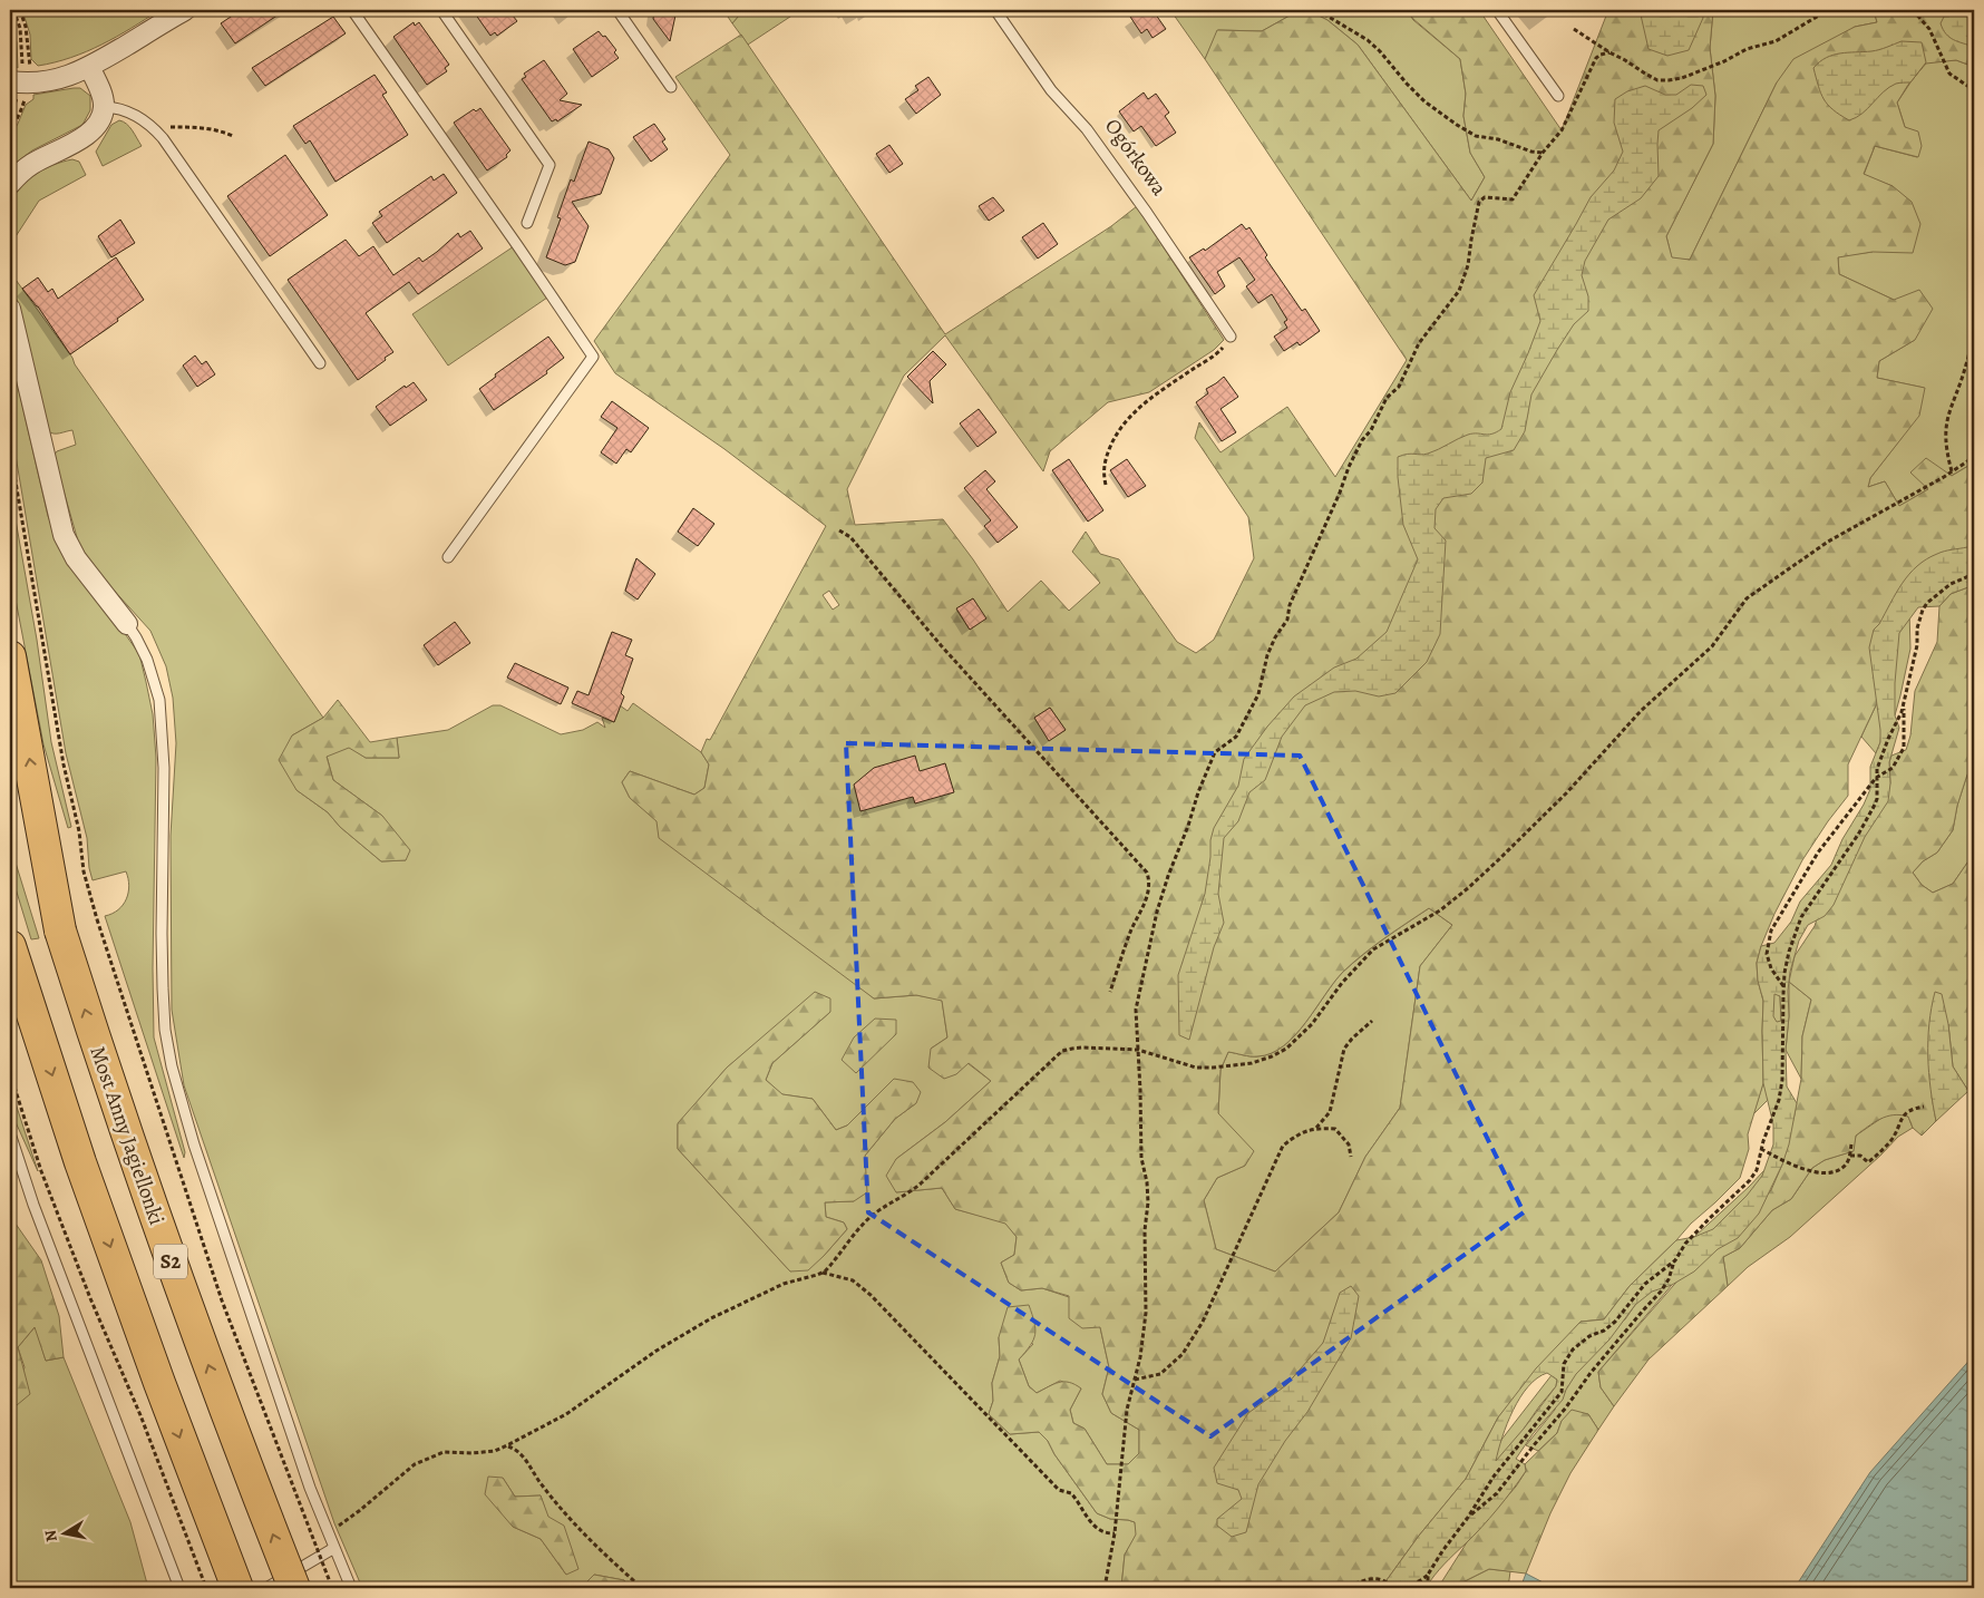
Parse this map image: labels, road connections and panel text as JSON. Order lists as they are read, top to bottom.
{
  "streets": {
    "highway": ["Most Anny Jagiellonki", "S2"],
    "lane": ["Ogórkowa"]
  },
  "crossings": [
    ["Most Anny Jagiellonki", "S2"]
  ],
  "north": "left"
}
